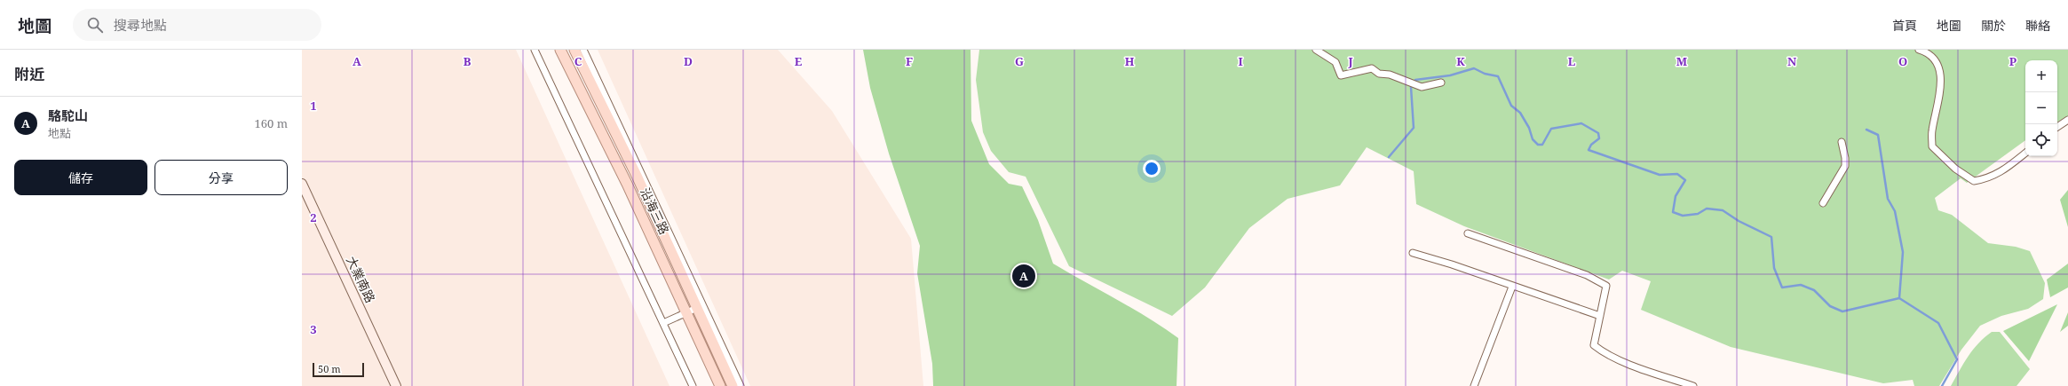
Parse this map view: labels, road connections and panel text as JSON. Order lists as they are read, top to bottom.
{
  "streets": {
    "main road": ["沿海三路"],
    "street": ["大業南路"]
  },
  "scale_bar": "50 m",
  "page": {
    "header": "地圖",
    "search": "搜尋地點",
    "nav": [
      "首頁",
      "地圖",
      "關於",
      "聯絡"
    ],
    "heading": "附近",
    "map_buttons": ["+", "−"],
    "list": [
      {
        "mark": "A",
        "name": "駱駝山",
        "note": "地點",
        "value": "160 m"
      }
    ],
    "buttons": ["儲存", "分享"],
    "pins": "A",
    "scale": "50 m"
  },
  "grid": {
    "columns": [
      "A",
      "B",
      "C",
      "D",
      "E",
      "F",
      "G",
      "H",
      "I",
      "J",
      "K",
      "L",
      "M",
      "N",
      "O",
      "P"
    ],
    "rows": ["1", "2", "3"]
  }
}
